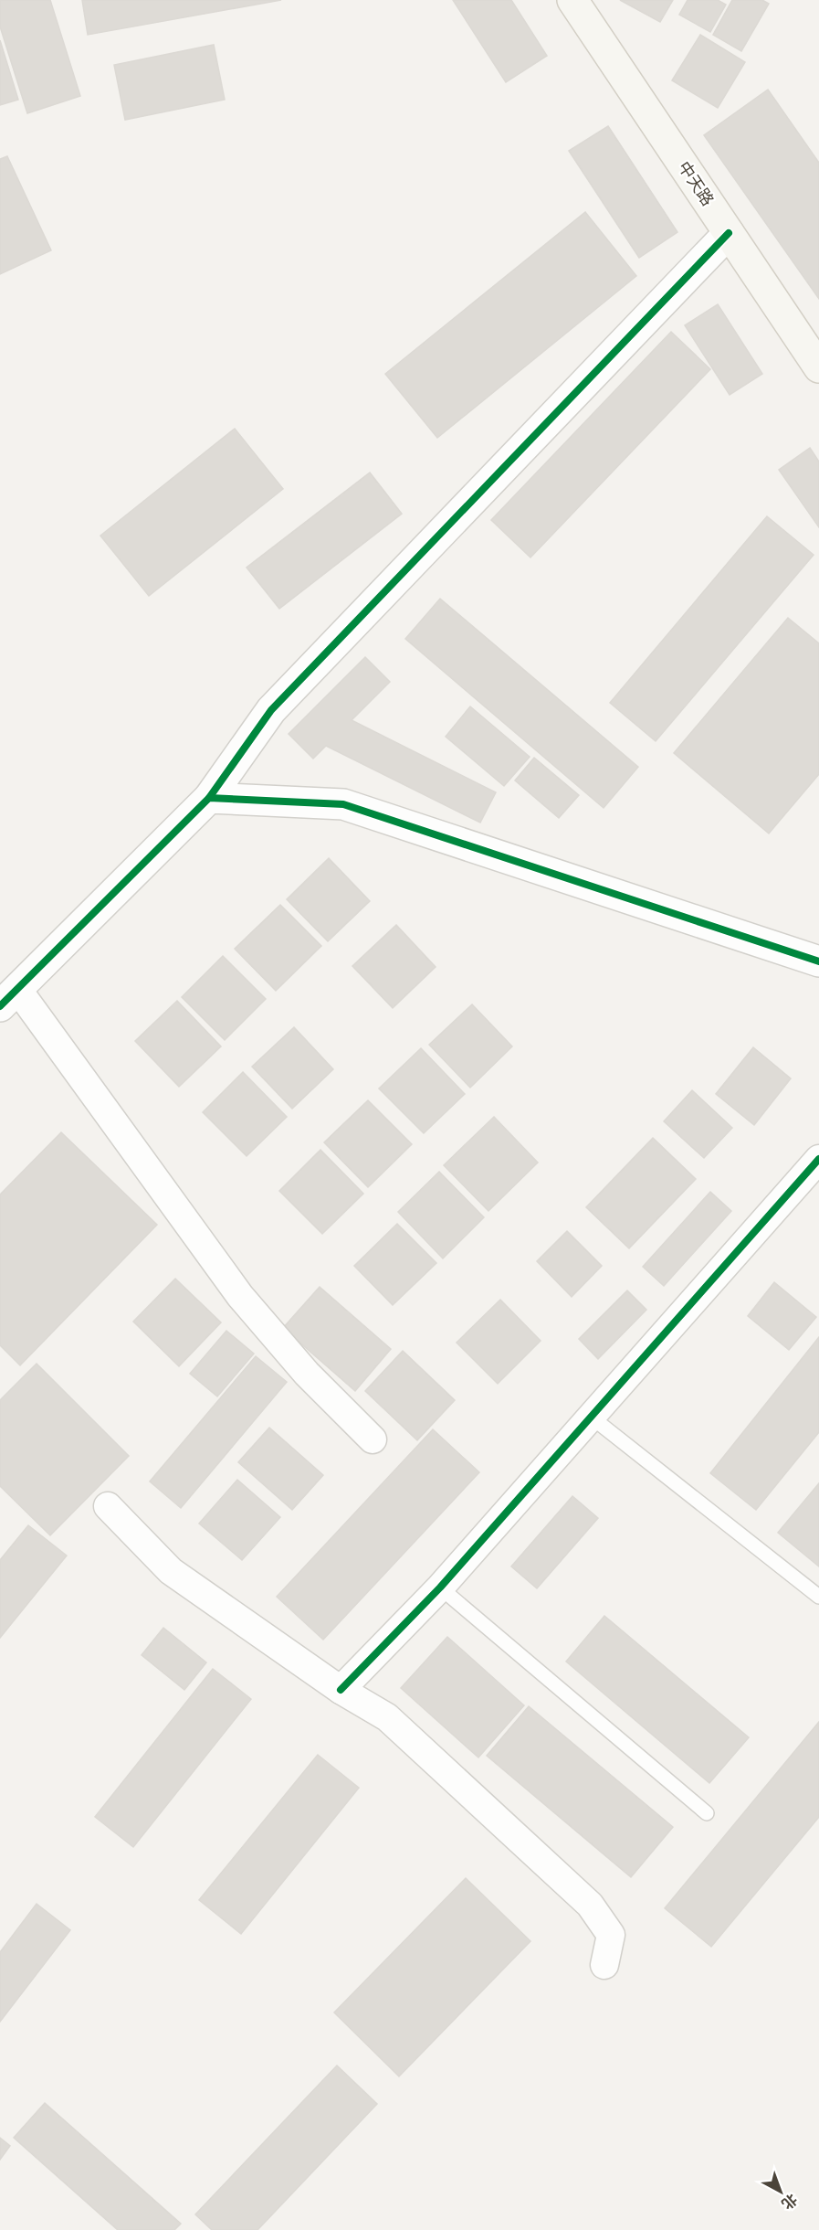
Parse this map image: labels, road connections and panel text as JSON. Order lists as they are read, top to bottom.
{
  "streets": {
    "main road": ["中天路"]
  },
  "north": "bottom right"
}
